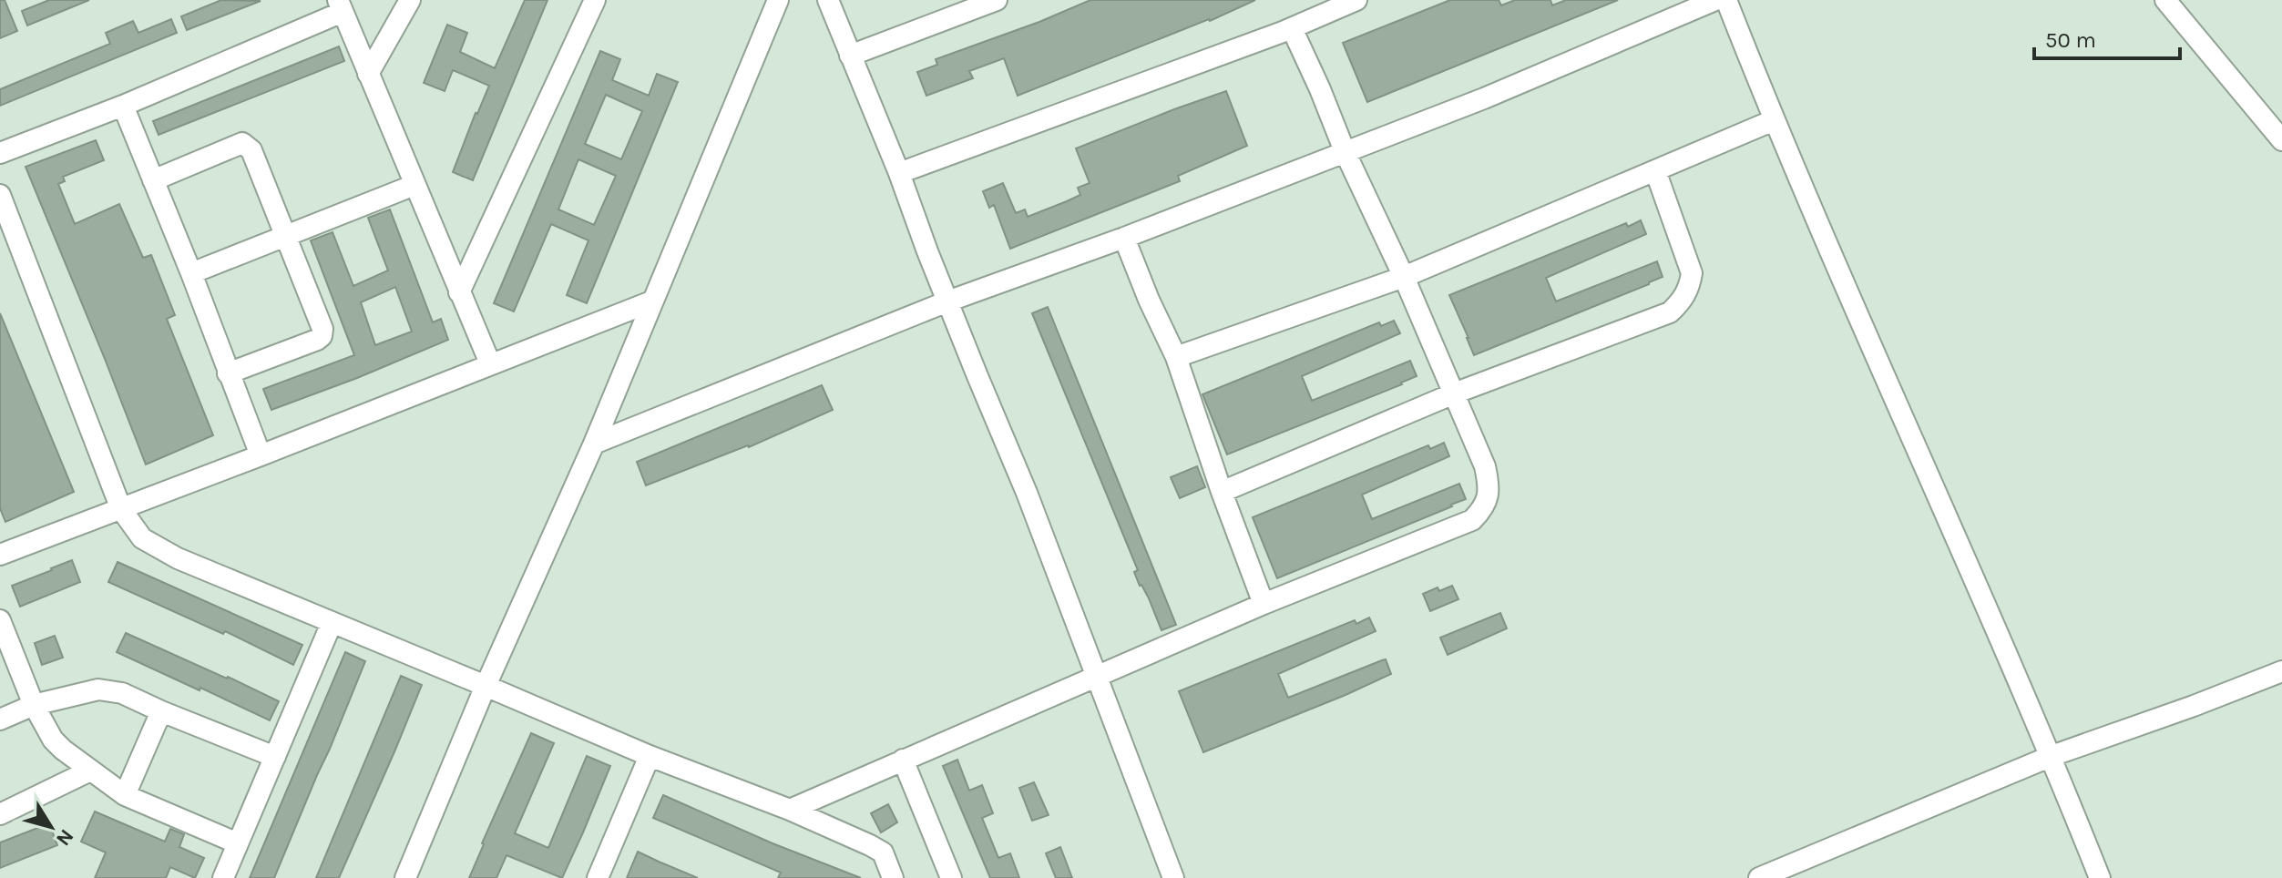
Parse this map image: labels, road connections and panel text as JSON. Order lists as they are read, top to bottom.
{
  "scale_bar": "50 m",
  "north": "bottom right"
}
